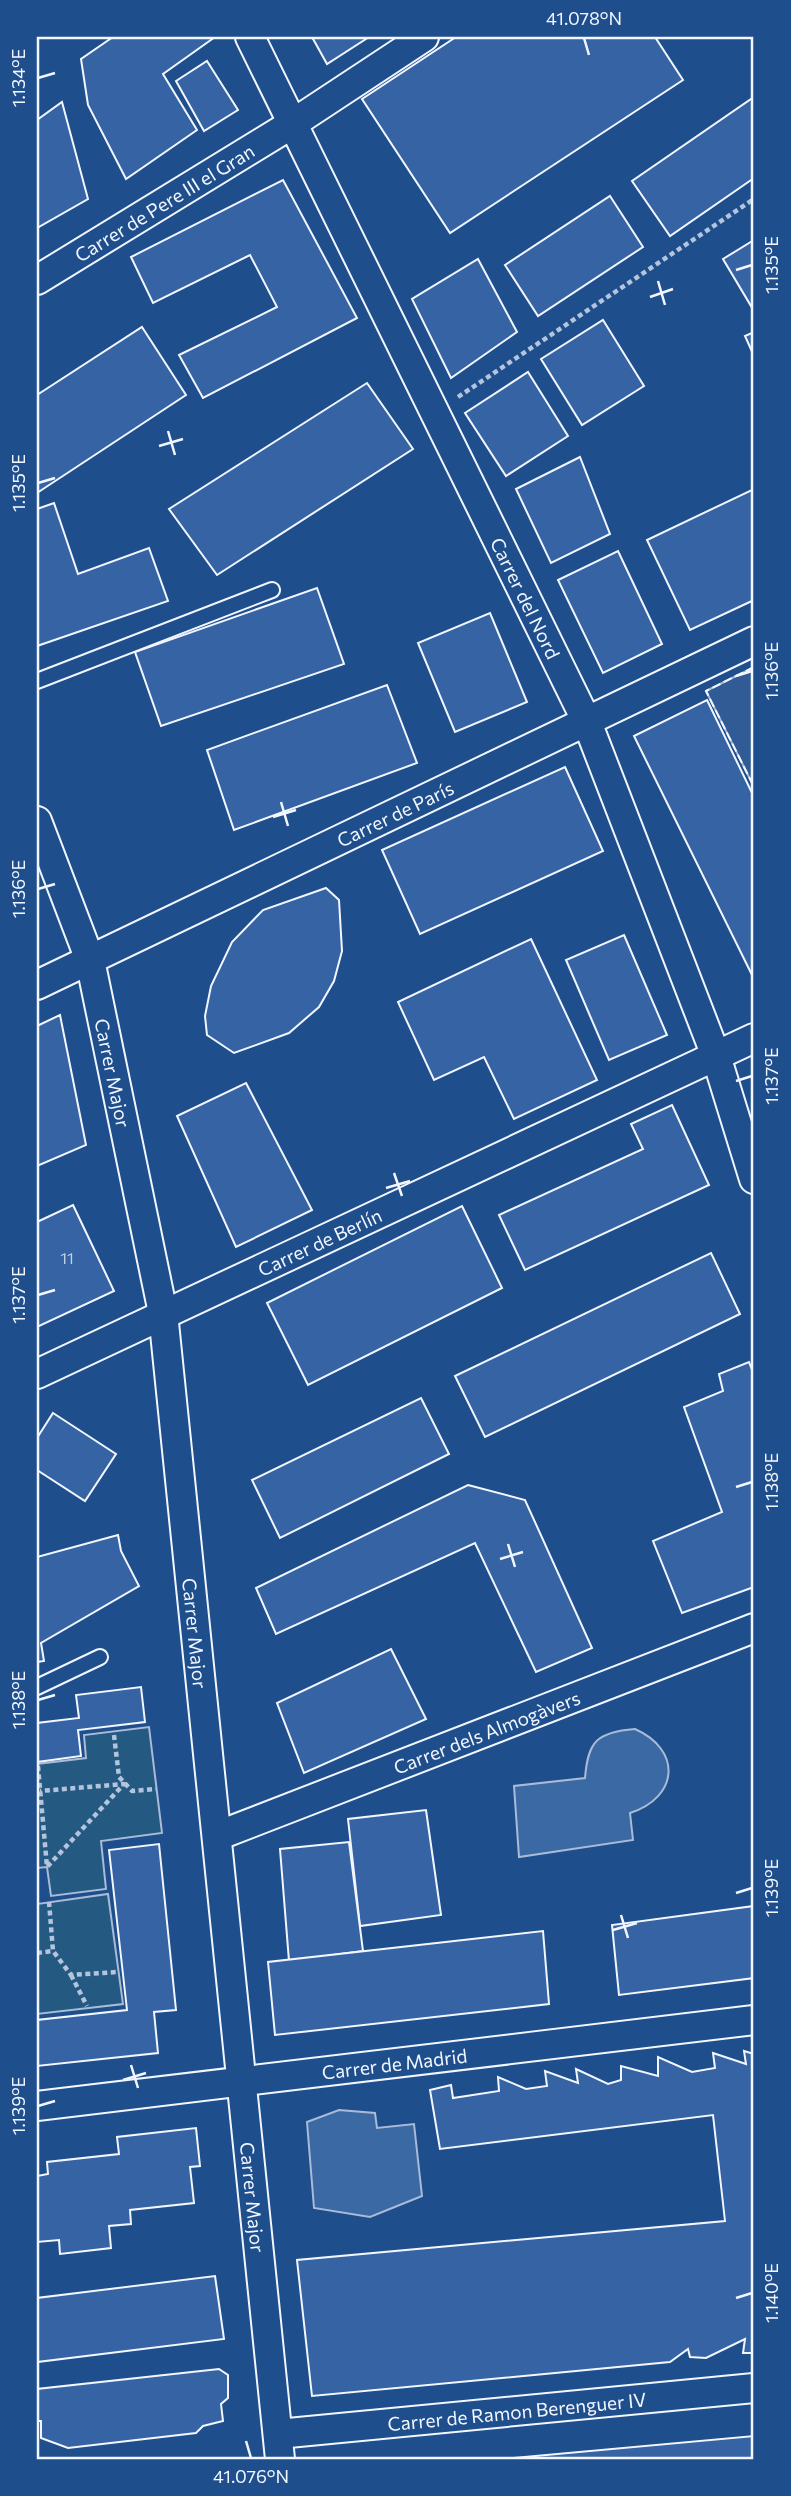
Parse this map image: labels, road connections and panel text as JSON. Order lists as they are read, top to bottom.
{
  "streets": {
    "street": [
      "Carrer de Pere III el Gran",
      "Carrer del Nord",
      "Carrer de París",
      "Carrer Major",
      "Carrer de Berlín",
      "Carrer dels Almogàvers",
      "Carrer de Madrid",
      "Carrer de Ramon Berenguer IV"
    ]
  },
  "crossings": [
    ["Carrer de Pere III el Gran", "Carrer del Nord"],
    ["Carrer del Nord", "Carrer de París"],
    ["Carrer del Nord", "Carrer de Berlín"],
    ["Carrer de París", "Carrer Major"],
    ["Carrer Major", "Carrer de Berlín"],
    ["Carrer Major", "Carrer dels Almogàvers"],
    ["Carrer Major", "Carrer de Madrid"],
    ["Carrer Major", "Carrer de Ramon Berenguer IV"]
  ],
  "house_numbers": ["11"],
  "coordinates": [
    "41.078°N",
    "1.134°E",
    "1.135°E",
    "1.136°E",
    "1.137°E",
    "1.138°E",
    "1.139°E",
    "1.140°E",
    "41.076°N"
  ]
}
